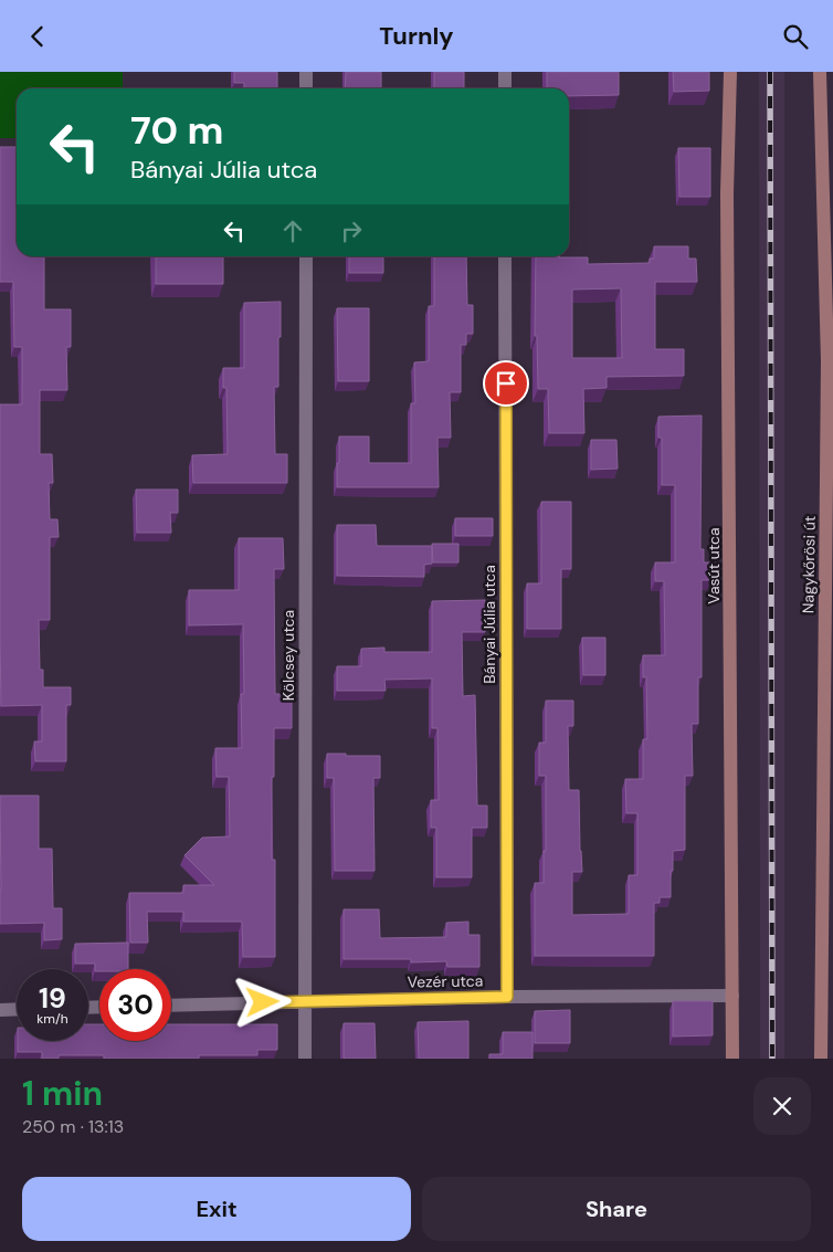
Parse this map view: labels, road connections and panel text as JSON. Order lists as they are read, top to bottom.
{
  "streets": {
    "street": [
      "Nagykőrösi út",
      "Vasút utca",
      "Bányai Júlia utca",
      "Kölcsey utca",
      "Vezér utca"
    ]
  },
  "crossings": [
    ["Vasút utca", "Vezér utca"],
    ["Bányai Júlia utca", "Vezér utca"],
    ["Kölcsey utca", "Vezér utca"]
  ],
  "page": {
    "header": "Turnly",
    "turn": ["70 m", "Bányai Júlia utca"],
    "speed": "19 km/h",
    "limit": "30",
    "heading": ["1 min", "250 m · 13:13"],
    "buttons": ["Exit", "Share"]
  }
}
